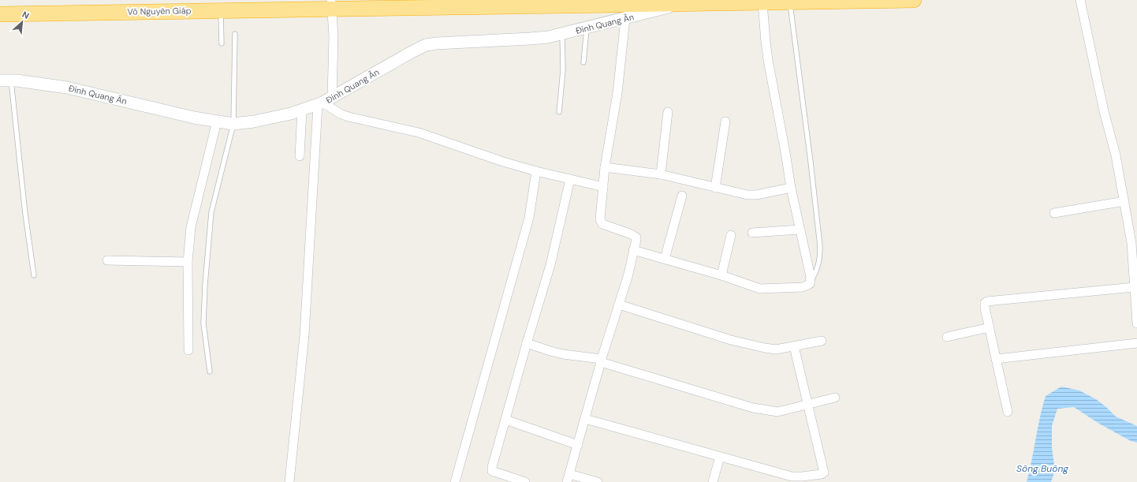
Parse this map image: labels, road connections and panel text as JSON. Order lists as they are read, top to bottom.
{
  "streets": {
    "highway": ["Võ Nguyên Giáp"],
    "street": ["Đinh Quang Ân"]
  },
  "crossings": [
    ["Võ Nguyên Giáp", "Đinh Quang Ân"]
  ],
  "water": ["Sông Buông"],
  "north": "top right"
}
